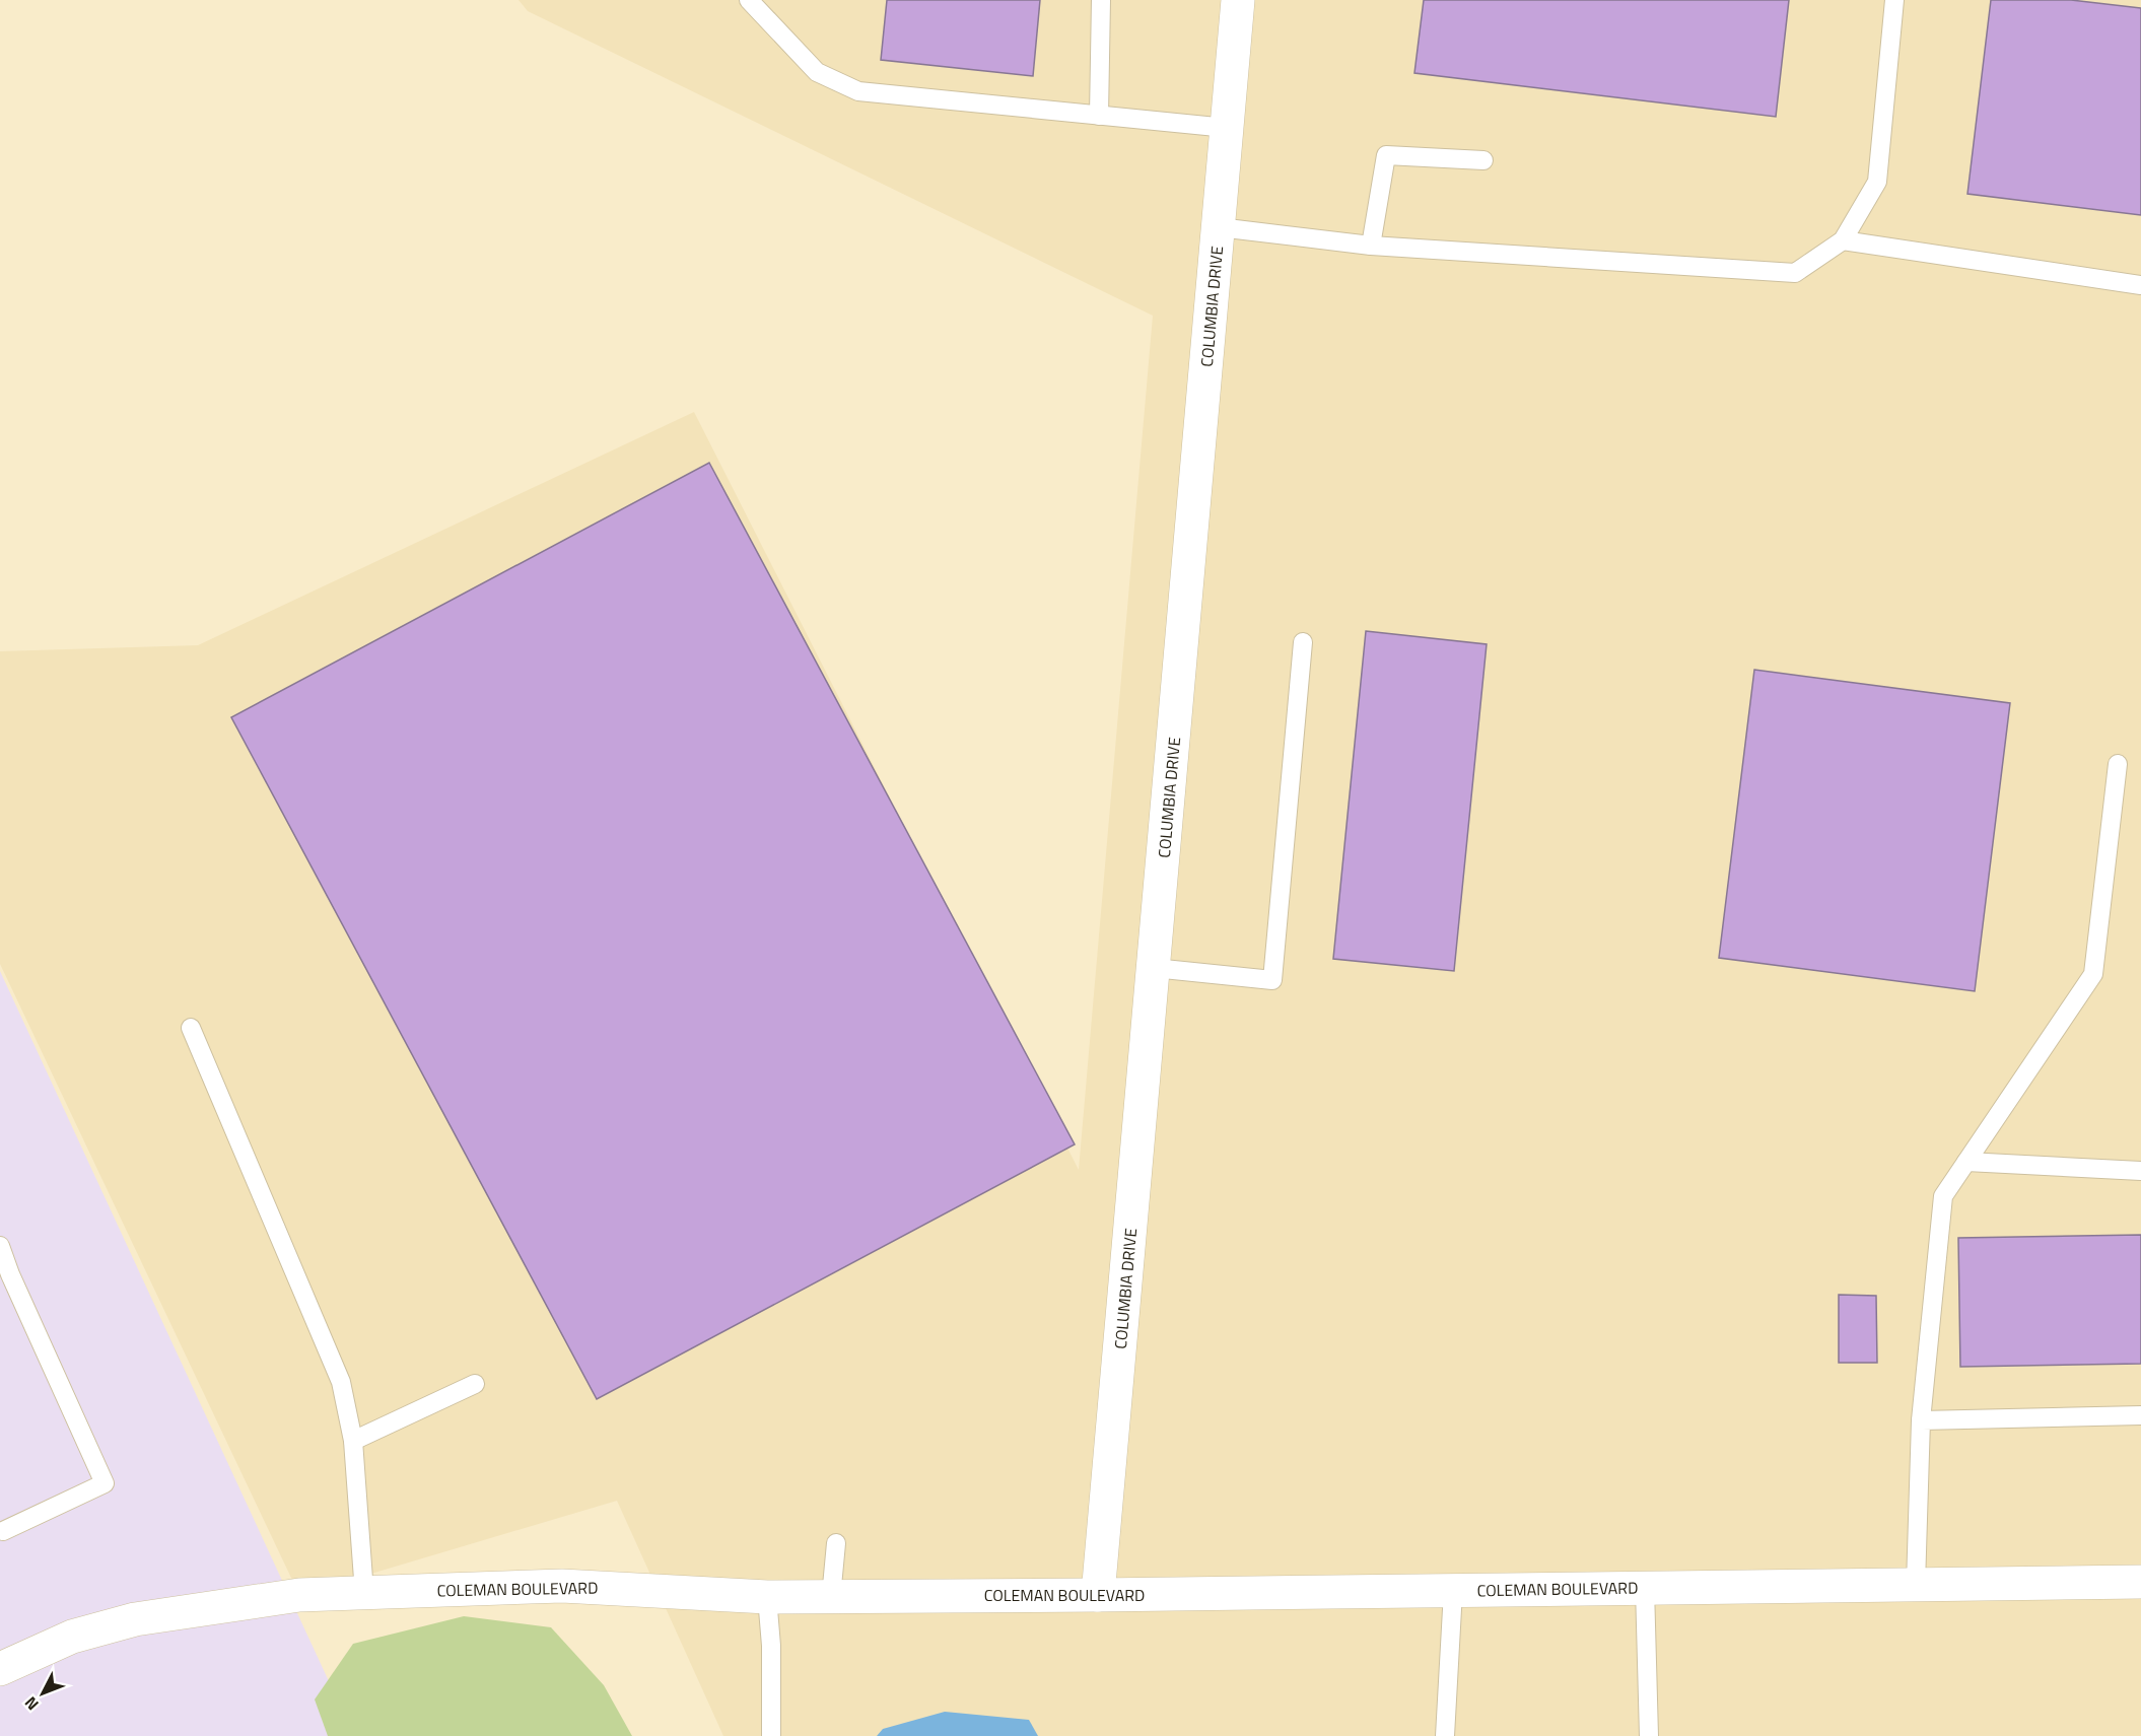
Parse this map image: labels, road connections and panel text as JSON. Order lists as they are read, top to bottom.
{
  "streets": {
    "street": ["COLUMBIA DRIVE", "COLEMAN BOULEVARD"]
  },
  "crossings": [
    ["COLUMBIA DRIVE", "COLEMAN BOULEVARD"]
  ],
  "north": "bottom left"
}
